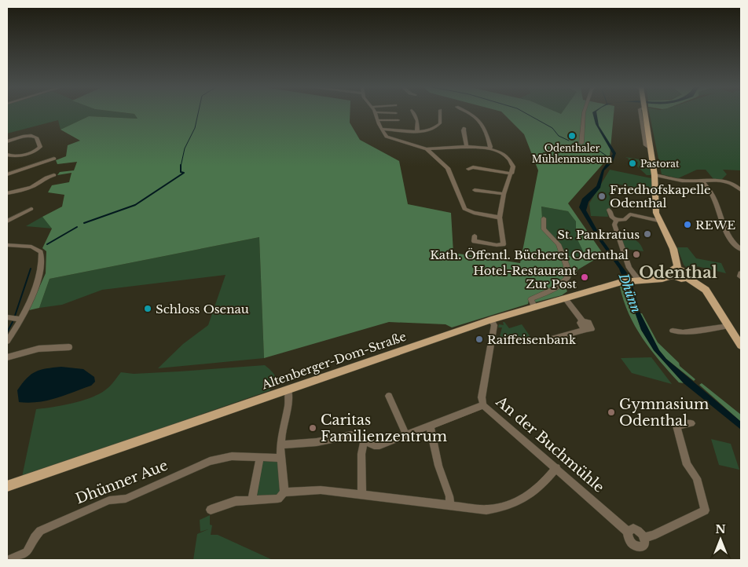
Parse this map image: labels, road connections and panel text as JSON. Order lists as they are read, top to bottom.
{
  "streets": {
    "main road": ["Altenberger-Dom-Straße"],
    "street": ["An der Buchmühle", "Dhünner Aue"]
  },
  "crossings": [
    ["Altenberger-Dom-Straße", "An der Buchmühle"]
  ],
  "districts": ["Odenthal"],
  "water": ["Dhünn"],
  "places": [
    "Odenthaler Mühlenmuseum",
    "Pastorat",
    "Friedhofskapelle Odenthal",
    "REWE",
    "St. Pankratius",
    "Kath. Öffentl. Bücherei Odenthal",
    "Hotel-Restaurant Zur Post",
    "Schloss Osenau",
    "Raiffeisenbank",
    "Gymnasium Odenthal",
    "Caritas Familienzentrum"
  ],
  "north": "top"
}
